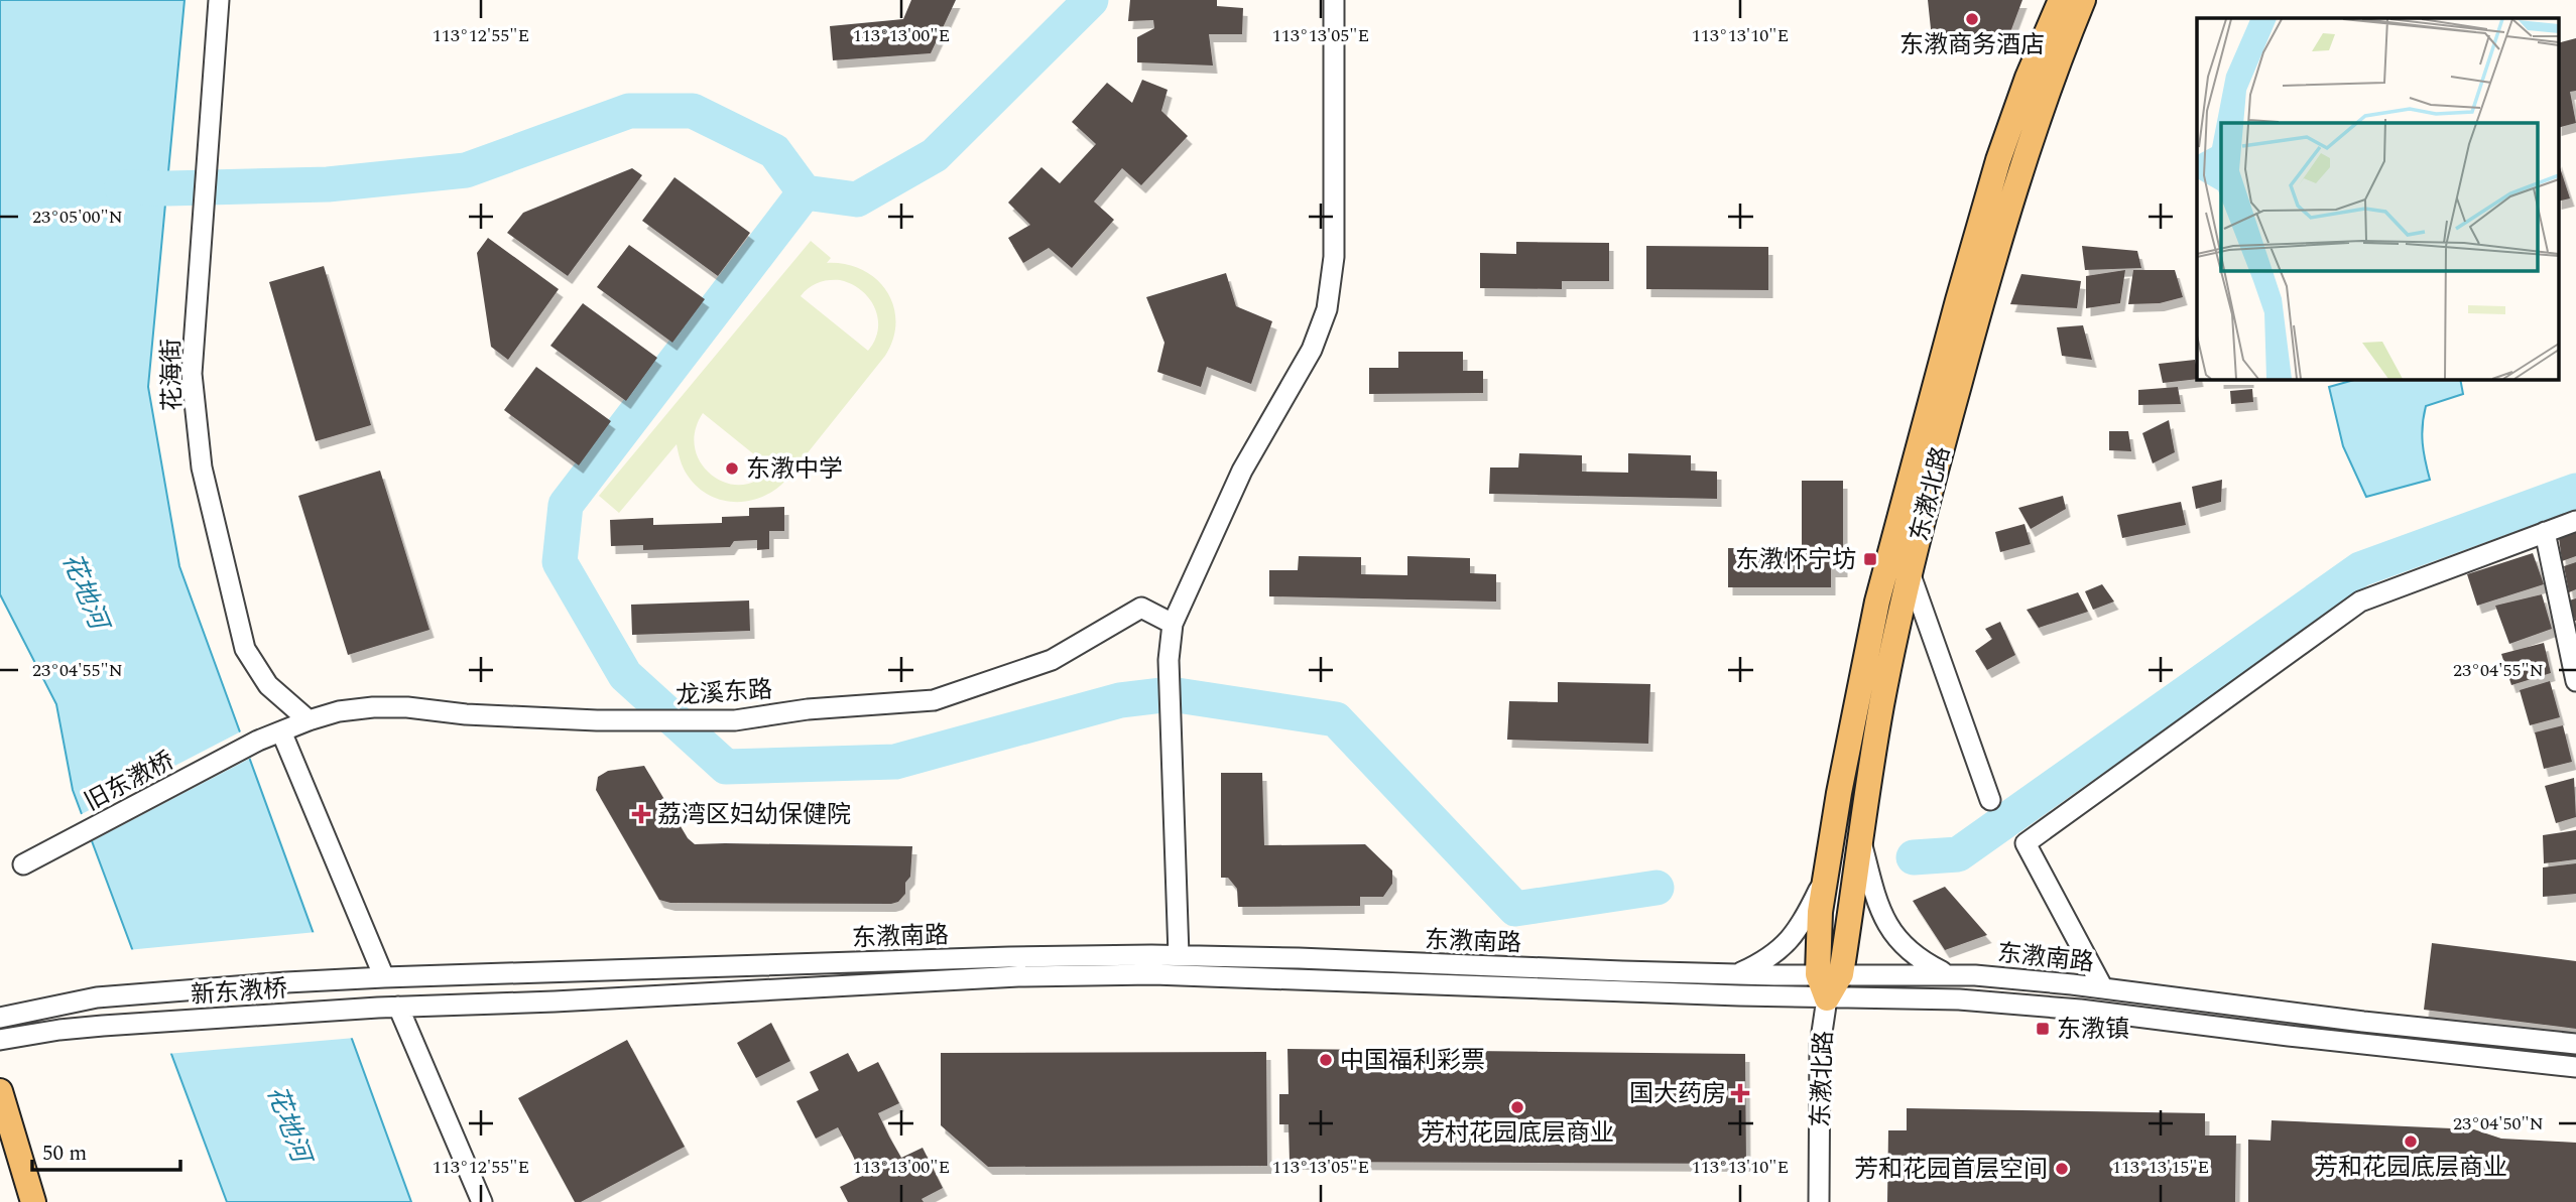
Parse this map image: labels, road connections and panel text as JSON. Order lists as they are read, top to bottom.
{
  "streets": {
    "main road": ["东漖北路"],
    "street": [
      "花海街",
      "龙溪东路",
      "旧东漖桥",
      "东漖南路",
      "新东漖桥"
    ]
  },
  "crossings": [
    ["花海街", "龙溪东路"],
    ["东漖北路", "东漖南路"],
    ["龙溪东路", "旧东漖桥"],
    ["东漖南路", "新东漖桥"]
  ],
  "water": ["花地河"],
  "places": {
    "other": [
      "东漖商务酒店",
      "东漖中学",
      "中国福利彩票",
      "芳村花园底层商业",
      "芳和花园底层商业",
      "芳和花园首层空间"
    ],
    "transit": ["东漖怀宁坊", "东漖镇"],
    "health": ["荔湾区妇幼保健院", "国大药房"]
  },
  "scale_bar": "50 m",
  "coordinates": [
    "113°12'55\"E",
    "113°13'00\"E",
    "113°13'05\"E",
    "113°13'10\"E",
    "23°05'00\"N",
    "23°04'55\"N",
    "23°04'50\"N",
    "113°13'15\"E"
  ]
}
